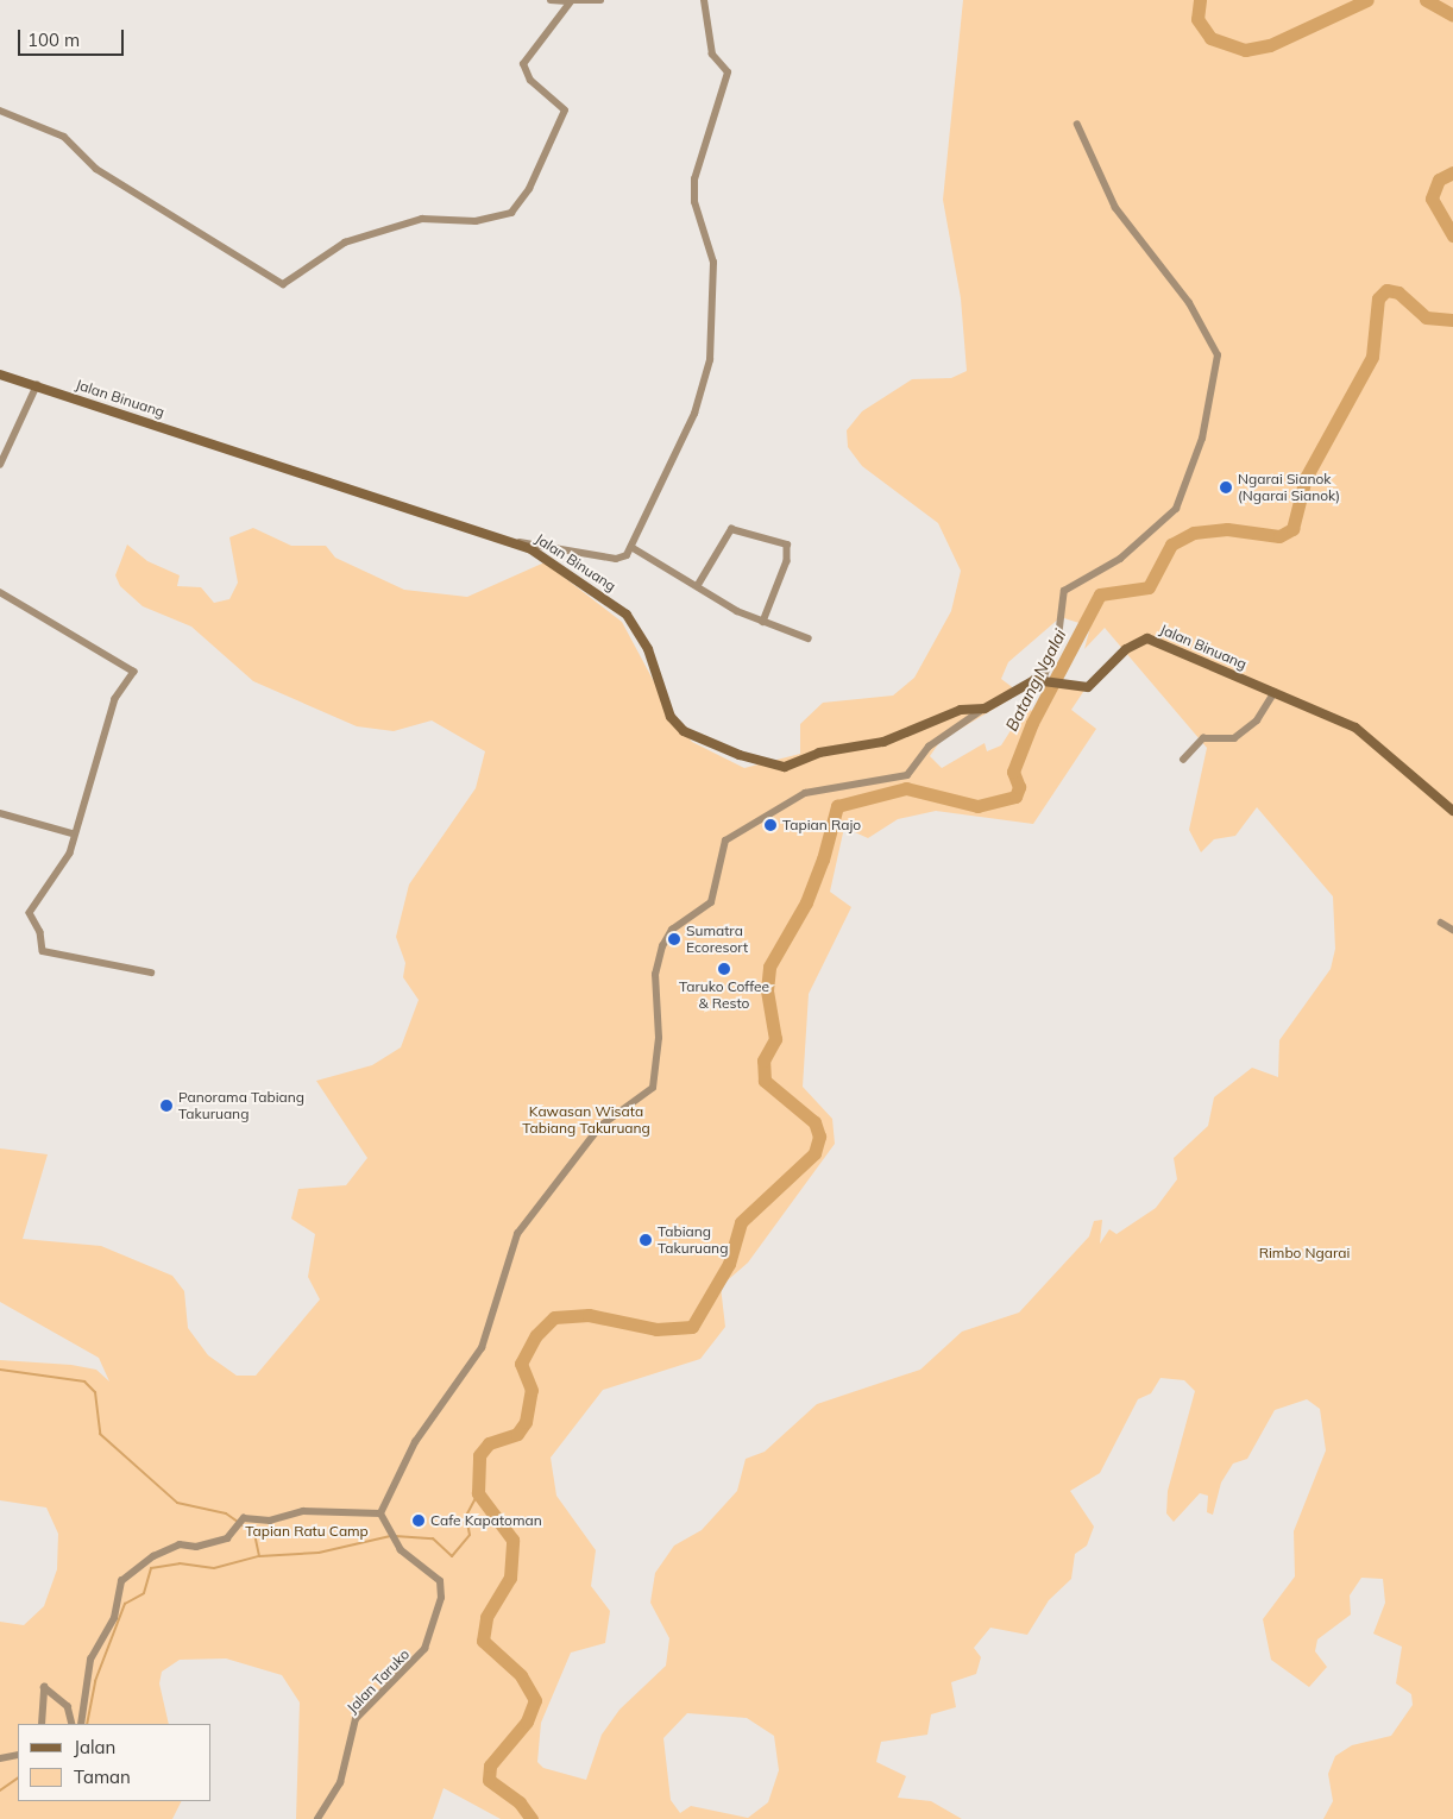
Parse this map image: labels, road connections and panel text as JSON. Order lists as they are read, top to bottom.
{
  "streets": {
    "main road": ["Jalan Binuang"],
    "street": ["Jalan Taruko"]
  },
  "water": ["Batang Ngalai"],
  "parks": ["Kawasan Wisata Tabiang Takuruang", "Rimbo Ngarai", "Tapian Ratu Camp"],
  "places": [
    "Ngarai Sianok (Ngarai Sianok)",
    "Tapian Rajo",
    "Sumatra Ecoresort",
    "Taruko Coffee & Resto",
    "Panorama Tabiang Takuruang",
    "Tabiang Takuruang",
    "Cafe Kapatoman"
  ],
  "legend": ["Jalan", "Taman"],
  "scale_bar": "100 m"
}
